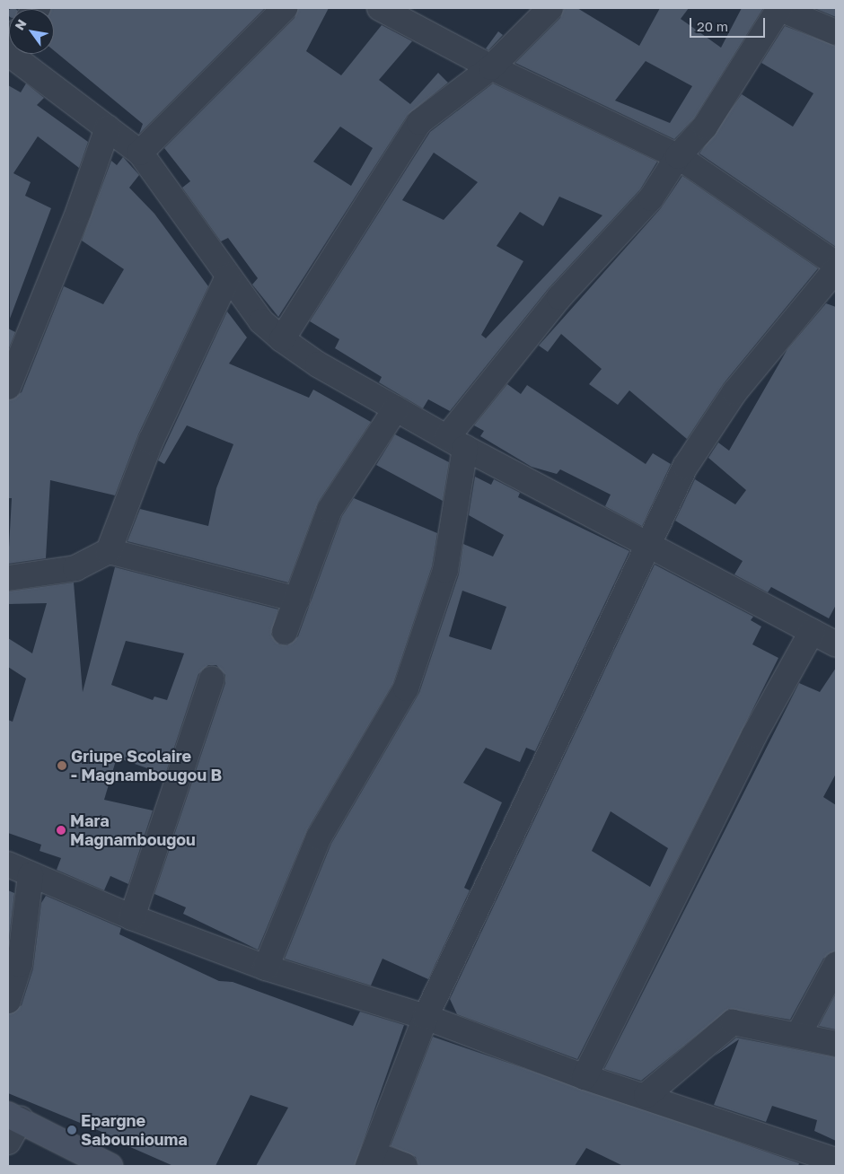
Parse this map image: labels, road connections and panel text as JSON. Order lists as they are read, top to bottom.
{
  "places": ["Griupe Scolaire - Magnambougou B", "Mara Magnambougou", "Epargne Sabouniouma"],
  "scale_bar": "20 m",
  "north": "top left"
}
